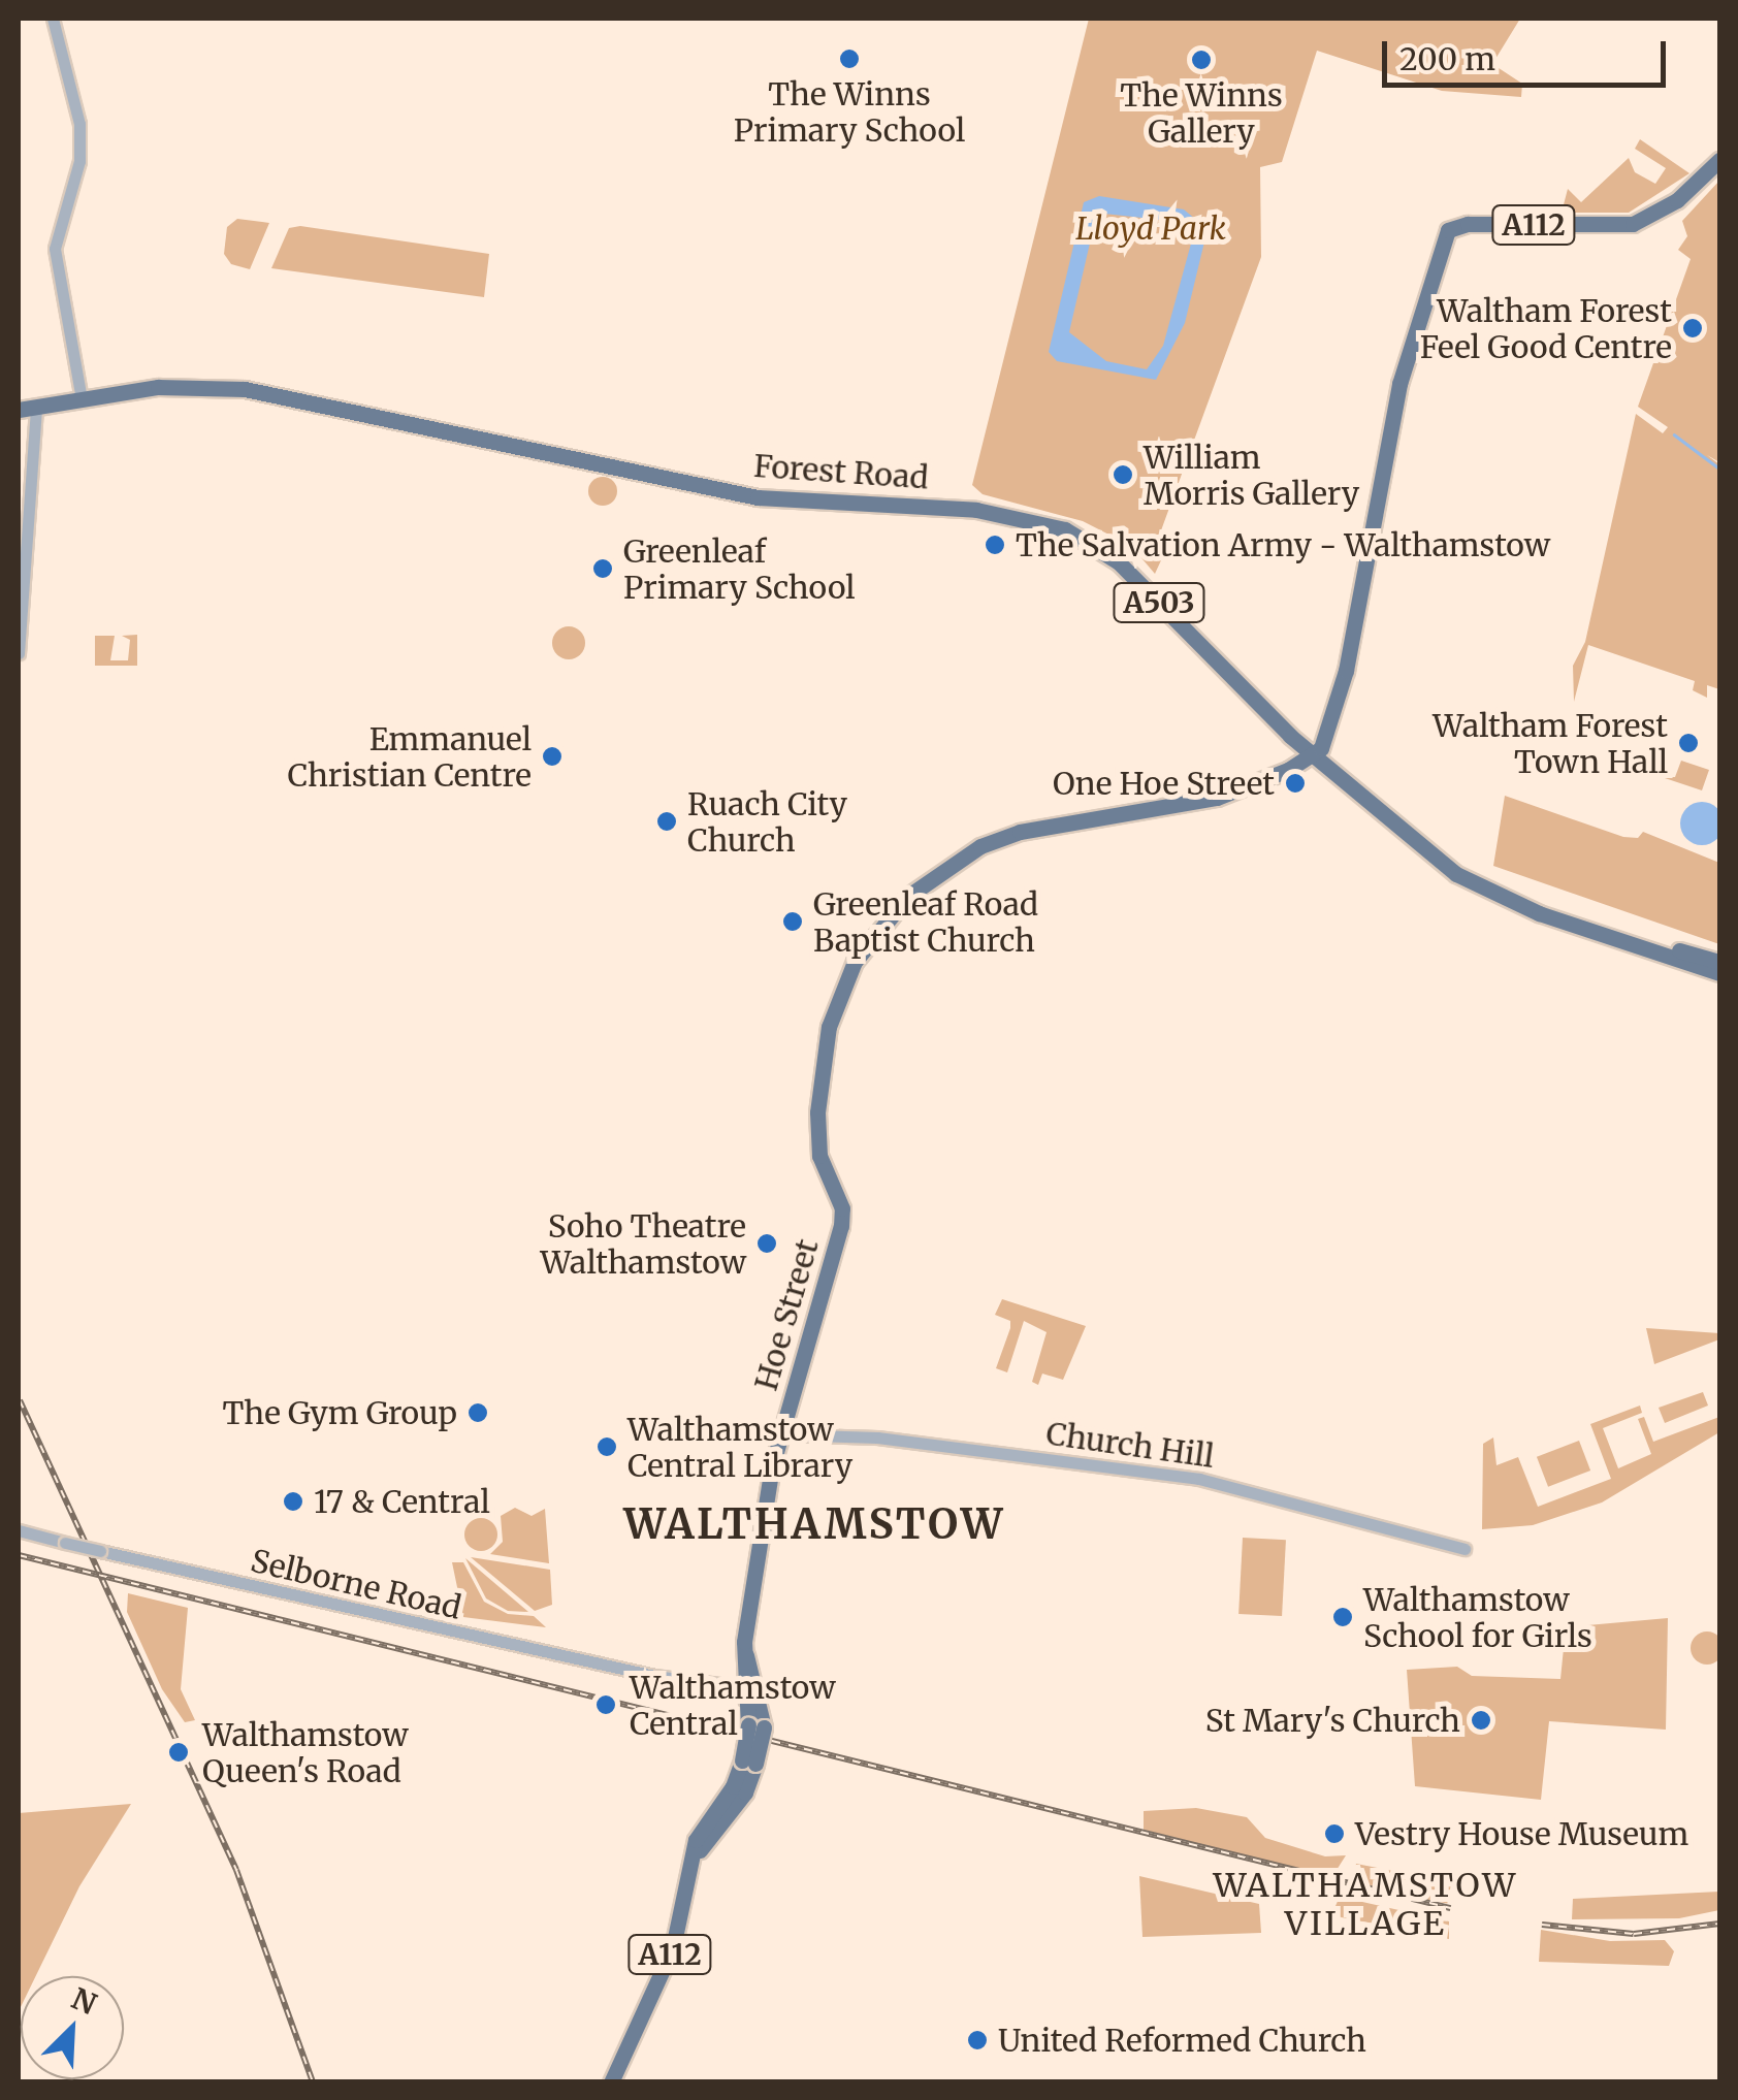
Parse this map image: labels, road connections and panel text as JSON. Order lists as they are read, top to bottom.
{
  "streets": {
    "main road": [
      "A112",
      "Forest Road",
      "A503",
      "Hoe Street"
    ],
    "street": ["Church Hill", "Selborne Road"]
  },
  "crossings": [
    ["A112", "Forest Road"],
    ["A112", "Hoe Street"],
    ["Forest Road", "Hoe Street"],
    ["Hoe Street", "Church Hill"],
    ["Hoe Street", "Selborne Road"]
  ],
  "districts": ["WALTHAMSTOW", "WALTHAMSTOW VILLAGE"],
  "parks": ["Lloyd Park"],
  "places": [
    "The Winns Primary School",
    "The Winns Gallery",
    "Waltham Forest Feel Good Centre",
    "William Morris Gallery",
    "The Salvation Army - Walthamstow",
    "Greenleaf Primary School",
    "Waltham Forest Town Hall",
    "Emmanuel Christian Centre",
    "One Hoe Street",
    "Ruach City Church",
    "Greenleaf Road Baptist Church",
    "Soho Theatre Walthamstow",
    "The Gym Group",
    "Walthamstow Central Library",
    "17 & Central",
    "Walthamstow School for Girls",
    "Walthamstow Central",
    "St Mary's Church",
    "Walthamstow Queen's Road",
    "Vestry House Museum",
    "United Reformed Church"
  ],
  "scale_bar": "200 m",
  "north": "top right"
}
